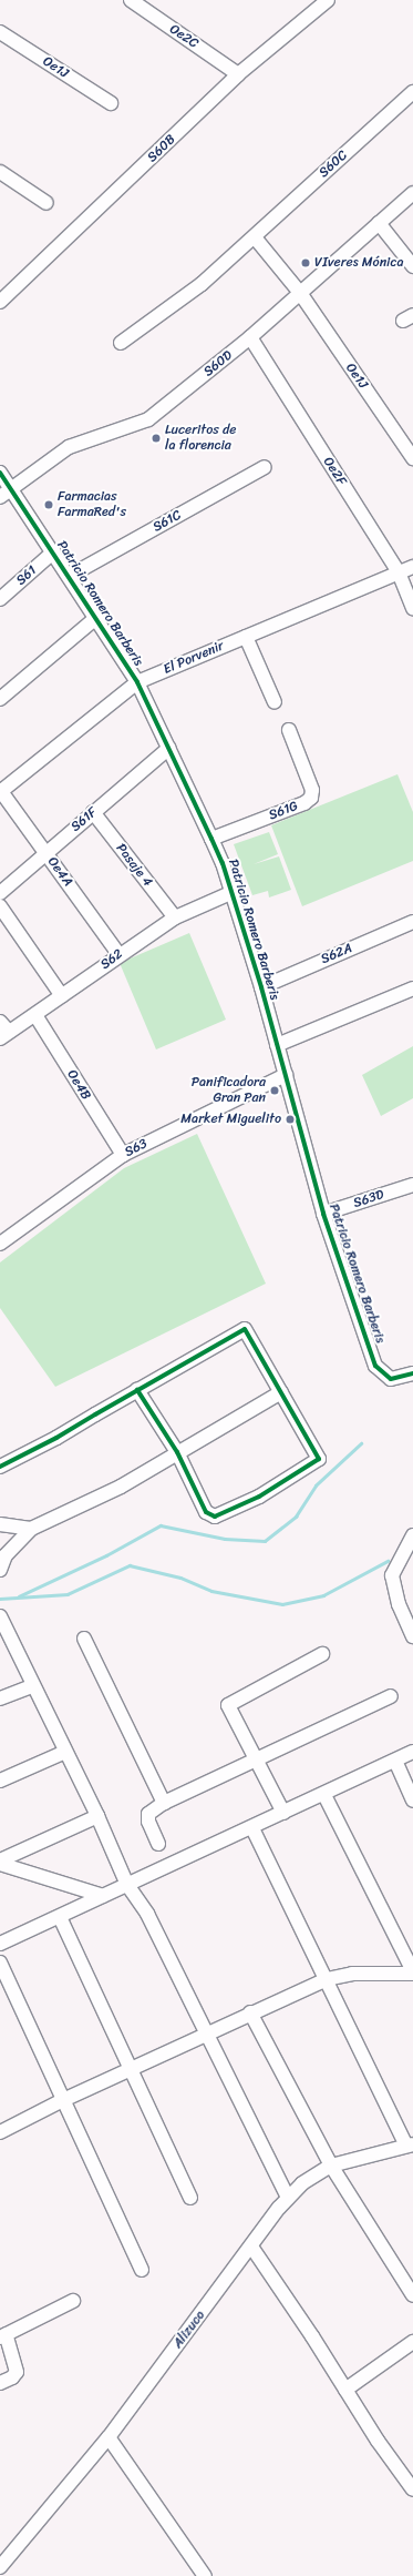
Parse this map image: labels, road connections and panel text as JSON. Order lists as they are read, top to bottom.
{
  "streets": {
    "street": [
      "Oe2C",
      "Oe1J",
      "S60B",
      "S60C",
      "S60D",
      "Oe2F",
      "S61C",
      "S61",
      "Patricio Romero Barberis",
      "El Porvenir",
      "S61G",
      "S61F",
      "Pasaje 4",
      "Oe4A",
      "S62A",
      "S62",
      "Oe4B",
      "S63",
      "S63D",
      "Alizuco"
    ]
  },
  "crossings": [
    ["Oe2C", "S60B"],
    ["Oe1J", "S60D"],
    ["S60D", "Oe2F"],
    ["S60D", "Patricio Romero Barberis"],
    ["Oe2F", "El Porvenir"],
    ["S61C", "Patricio Romero Barberis"],
    ["S61", "Patricio Romero Barberis"],
    ["Patricio Romero Barberis", "El Porvenir"],
    ["Patricio Romero Barberis", "S61G"],
    ["Patricio Romero Barberis", "S61F"],
    ["Patricio Romero Barberis", "S62A"],
    ["Patricio Romero Barberis", "S62"],
    ["Patricio Romero Barberis", "S63"],
    ["Patricio Romero Barberis", "S63D"],
    ["El Porvenir", "Oe4A"],
    ["S61F", "Pasaje 4"],
    ["S61F", "Oe4A"],
    ["Pasaje 4", "S62"],
    ["Oe4A", "S62"],
    ["S62", "Oe4B"],
    ["Oe4B", "S63"]
  ],
  "places": [
    "VIveres Mónica",
    "Luceritos de la florencia",
    "Farmacias FarmaRed's",
    "Panificadora Gran Pan",
    "Market Miguelito"
  ]
}
